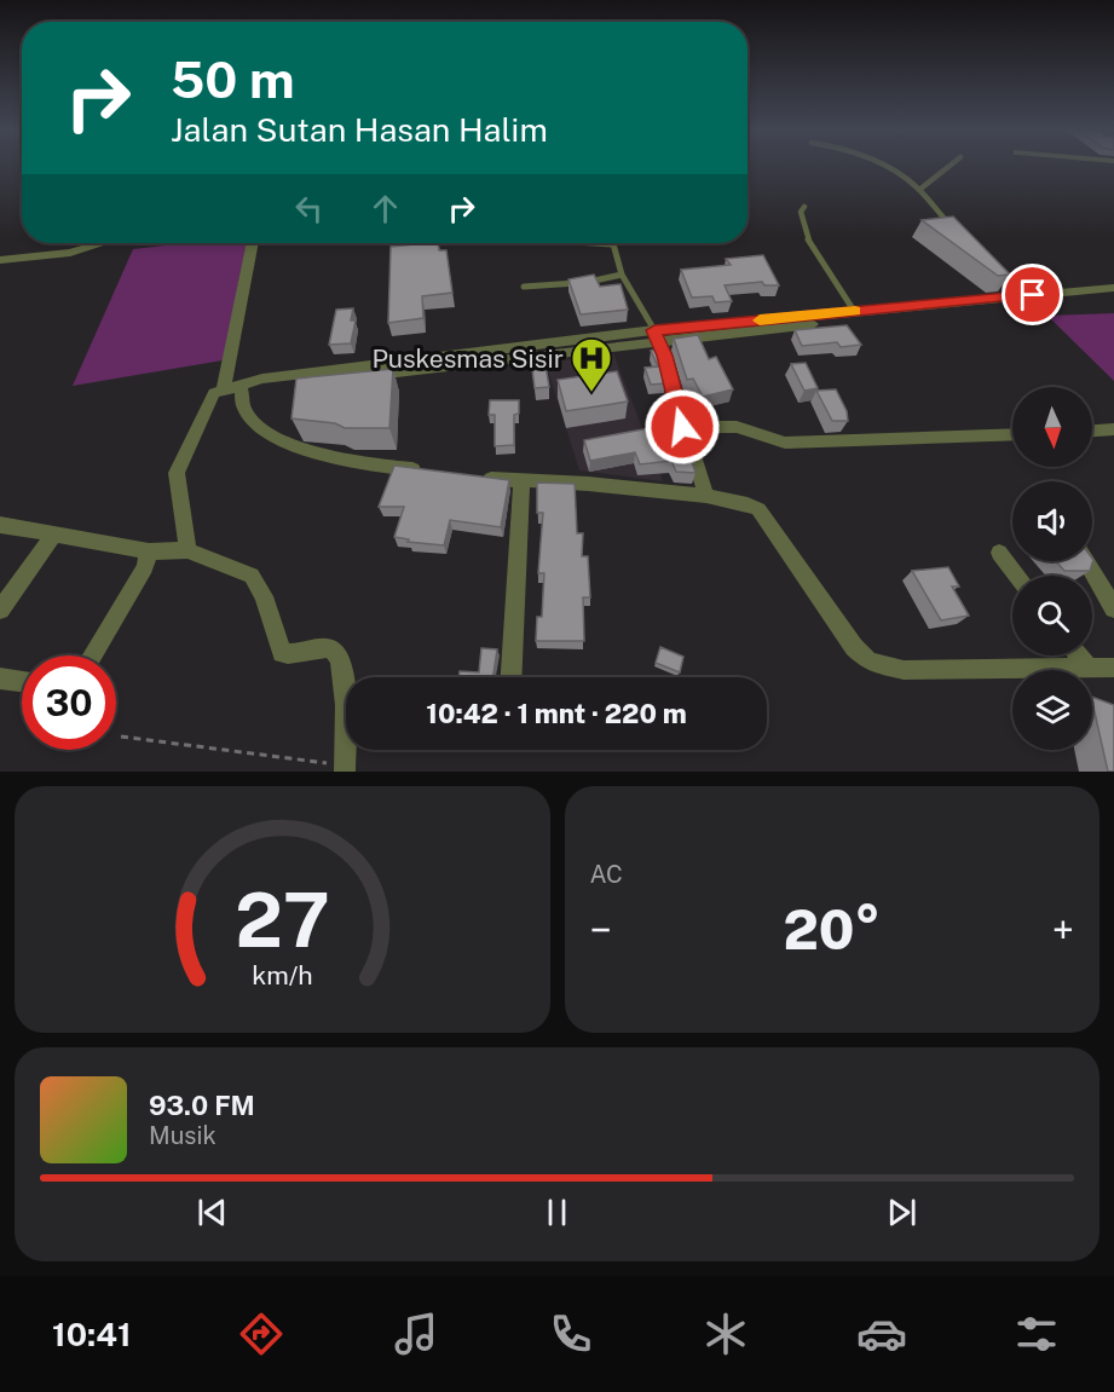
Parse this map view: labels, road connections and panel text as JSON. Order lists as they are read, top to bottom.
{
  "places": {
    "hospital": ["Puskesmas Sisir"]
  },
  "north": "bottom",
  "page": {
    "turn": ["50 m", "Jalan Sutan Hasan Halim"],
    "limit": "30",
    "trip": "10:42 · 1 mnt · 220 m",
    "tile": "AC",
    "heat": ["−", "20°", "+"],
    "song": ["93.0 FM", "Musik"],
    "tabs": "10:41",
    "gauge": ["27", "km/h"]
  }
}
